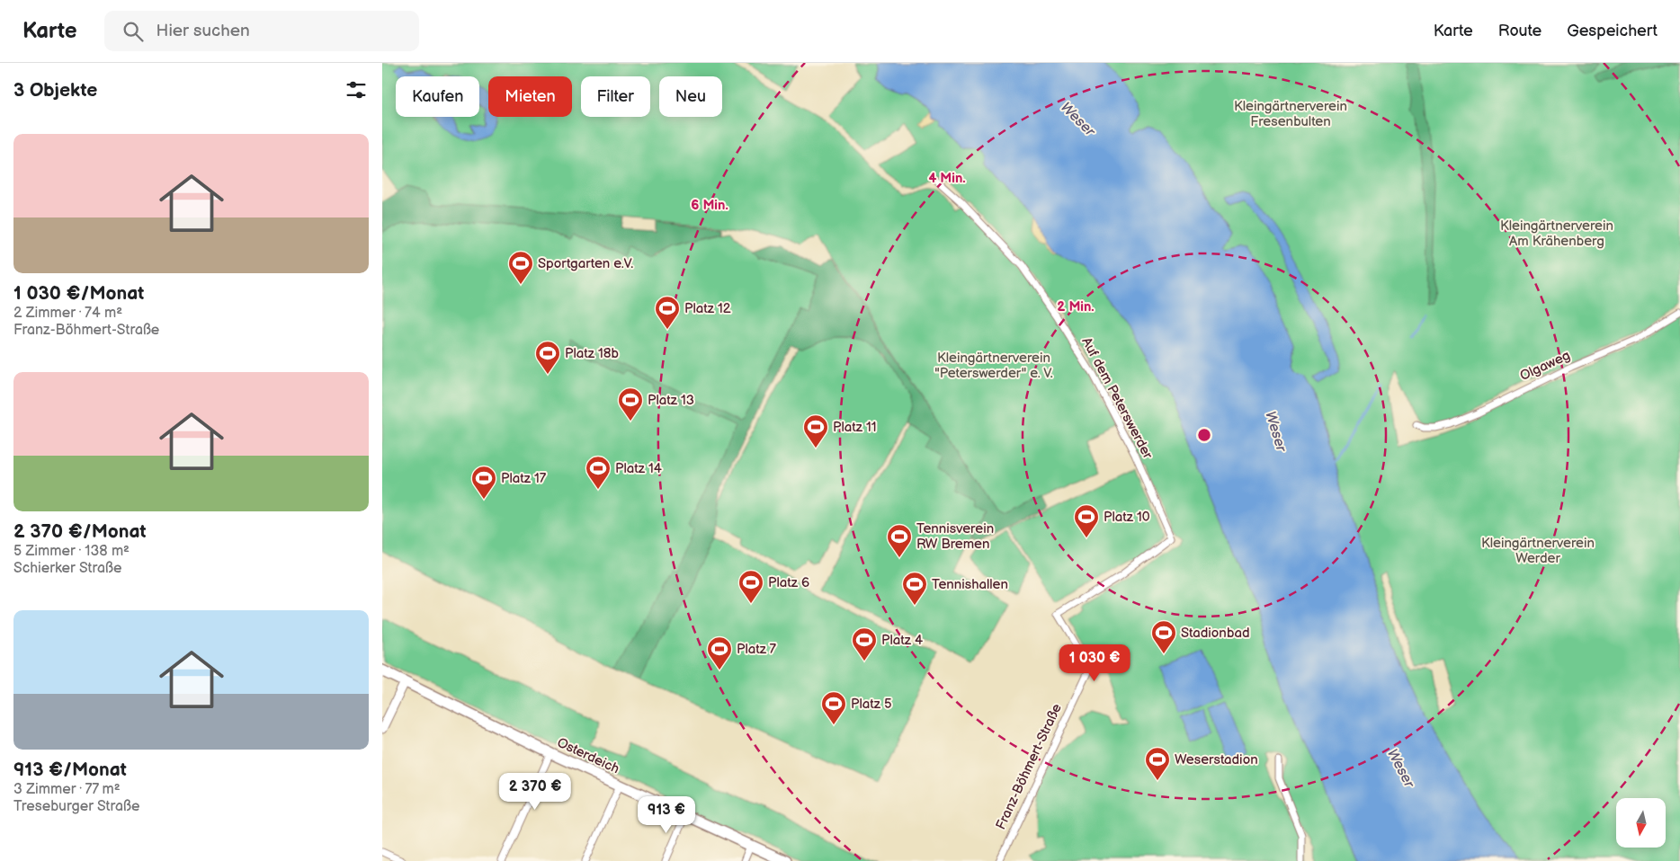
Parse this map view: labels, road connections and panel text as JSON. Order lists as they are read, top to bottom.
{
  "streets": {
    "main road": ["Osterdeich"],
    "street": ["Olgaweg", "Auf dem Peterswerder", "Franz-Böhmert-Straße"]
  },
  "crossings": [
    ["Auf dem Peterswerder", "Franz-Böhmert-Straße"]
  ],
  "water": ["Weser"],
  "parks": [
    "Kleingärtnerverein Fresenbulten",
    "Kleingärtnerverein Am Krähenberg",
    "Kleingärtnerverein \"Peterswerder\" e. V.",
    "Kleingärtnerverein Werder"
  ],
  "places": {
    "sports": [
      "Sportgarten e.V.",
      "Platz 12",
      "Platz 18b",
      "Platz 13",
      "Platz 11",
      "Platz 14",
      "Platz 17",
      "Platz 10",
      "Tennisverein RW Bremen",
      "Platz 6",
      "Tennishallen",
      "Stadionbad",
      "Platz 4",
      "Platz 7",
      "Platz 5",
      "Weserstadion"
    ]
  },
  "north": "bottom",
  "page": {
    "header": "Karte",
    "search": "Hier suchen",
    "nav": ["Karte", "Route", "Gespeichert"],
    "heading": "3 Objekte",
    "chip": [
      "Kaufen",
      "Mieten",
      "Filter",
      "Neu"
    ],
    "list": [
      {
        "name": "1 030 €/Monat",
        "note": "2 Zimmer · 74 m² · Franz-Böhmert-Straße"
      },
      {
        "name": "2 370 €/Monat",
        "note": "5 Zimmer · 138 m² · Schierker Straße"
      },
      {
        "name": "913 €/Monat",
        "note": "3 Zimmer · 77 m² · Treseburger Straße"
      }
    ],
    "price": ["1 030 €", "2 370 €", "913 €"]
  },
  "rings": ["4 Min.", "6 Min.", "2 Min."]
}
